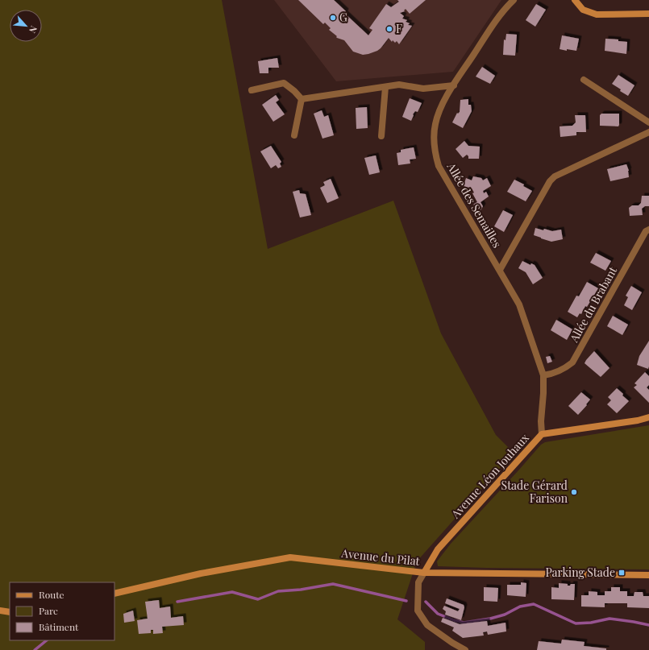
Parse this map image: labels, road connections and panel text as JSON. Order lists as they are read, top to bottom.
{
  "streets": {
    "main road": ["Avenue Léon Jouhaux", "Avenue du Pilat"],
    "street": ["Allée des Semailles", "Allée du Brabant"]
  },
  "crossings": [
    ["Allée des Semailles", "Allée du Brabant"],
    ["Allée des Semailles", "Avenue Léon Jouhaux"],
    ["Avenue Léon Jouhaux", "Avenue du Pilat"]
  ],
  "places": {
    "other": ["G", "F", "Stade Gérard Farison"],
    "transit": ["Parking Stade"]
  },
  "legend": ["Route", "Parc", "Bâtiment"],
  "north": "bottom right"
}
